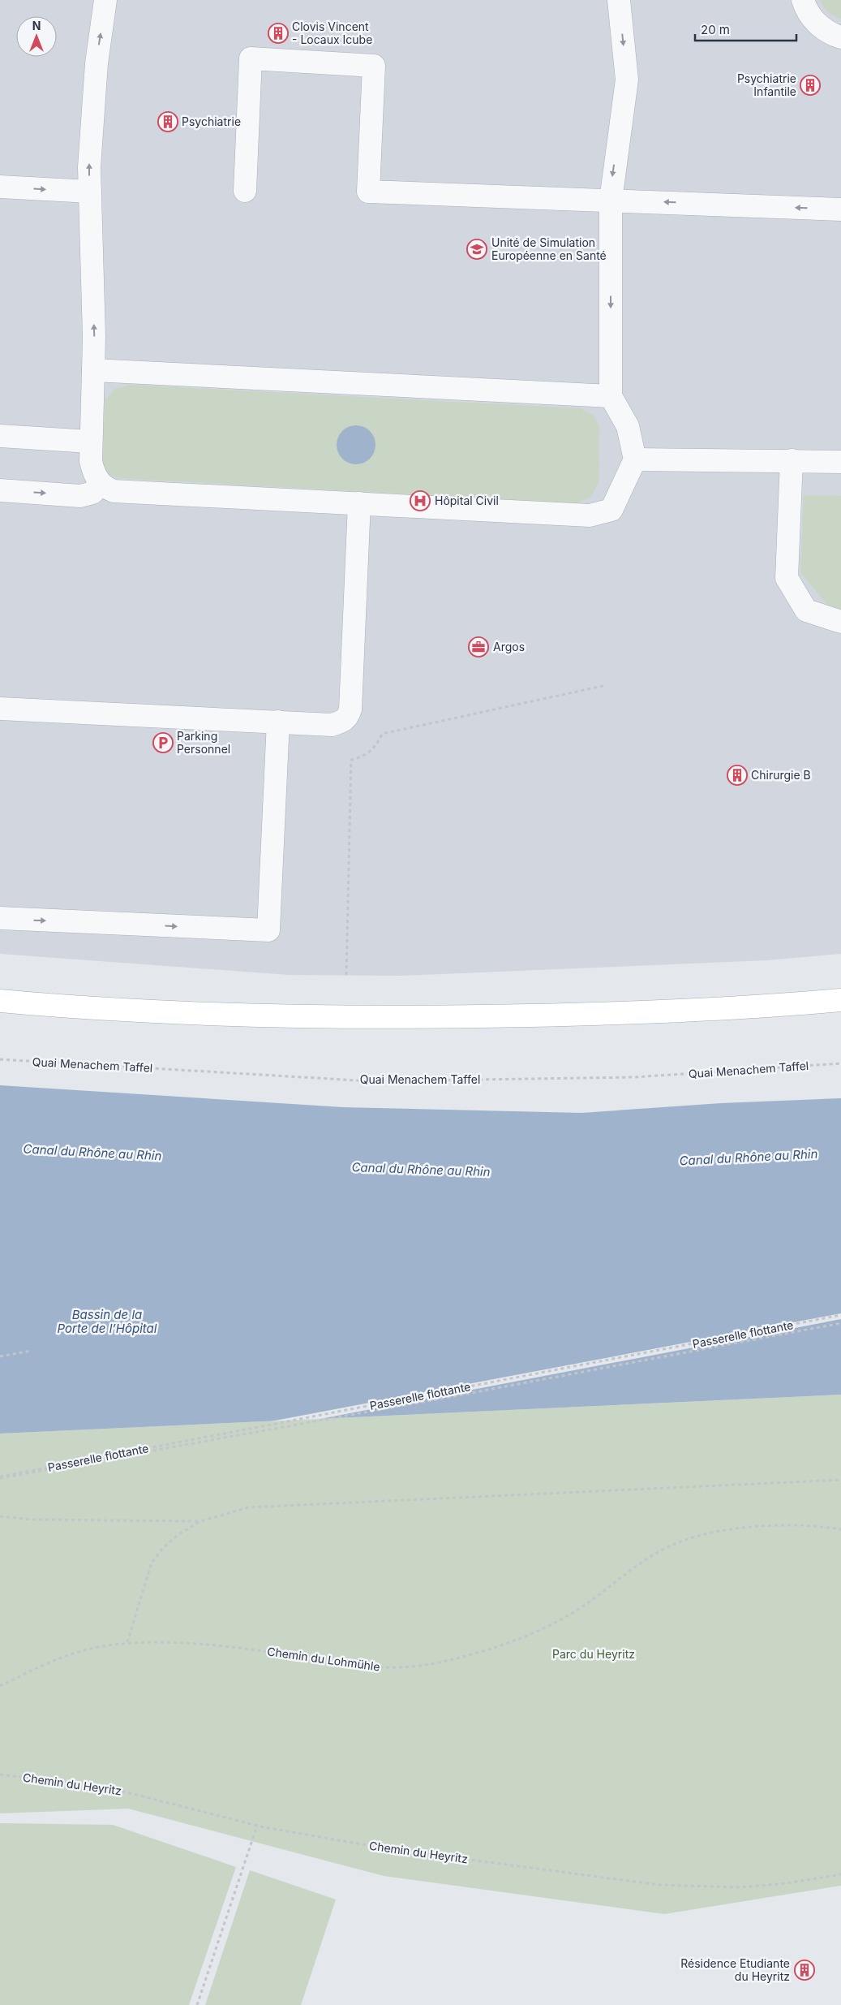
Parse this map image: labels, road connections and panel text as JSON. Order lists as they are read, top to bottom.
{
  "streets": {
    "path": [
      "Quai Menachem Taffel",
      "Passerelle flottante",
      "Chemin du Lohmühle",
      "Chemin du Heyritz"
    ]
  },
  "water": ["Canal du Rhône au Rhin", "Bassin de la Porte de l’Hôpital"],
  "parks": ["Parc du Heyritz"],
  "places": {
    "building": [
      "Clovis Vincent - Locaux Icube",
      "Psychiatrie Infantile",
      "Psychiatrie",
      "Chirurgie B",
      "Résidence Etudiante du Heyritz"
    ],
    "school or university": ["Unité de Simulation Européenne en Santé"],
    "hospital": ["Hôpital Civil"],
    "office": ["Argos"],
    "parking": ["Parking Personnel"]
  },
  "scale_bar": "20 m",
  "north": "top"
}
